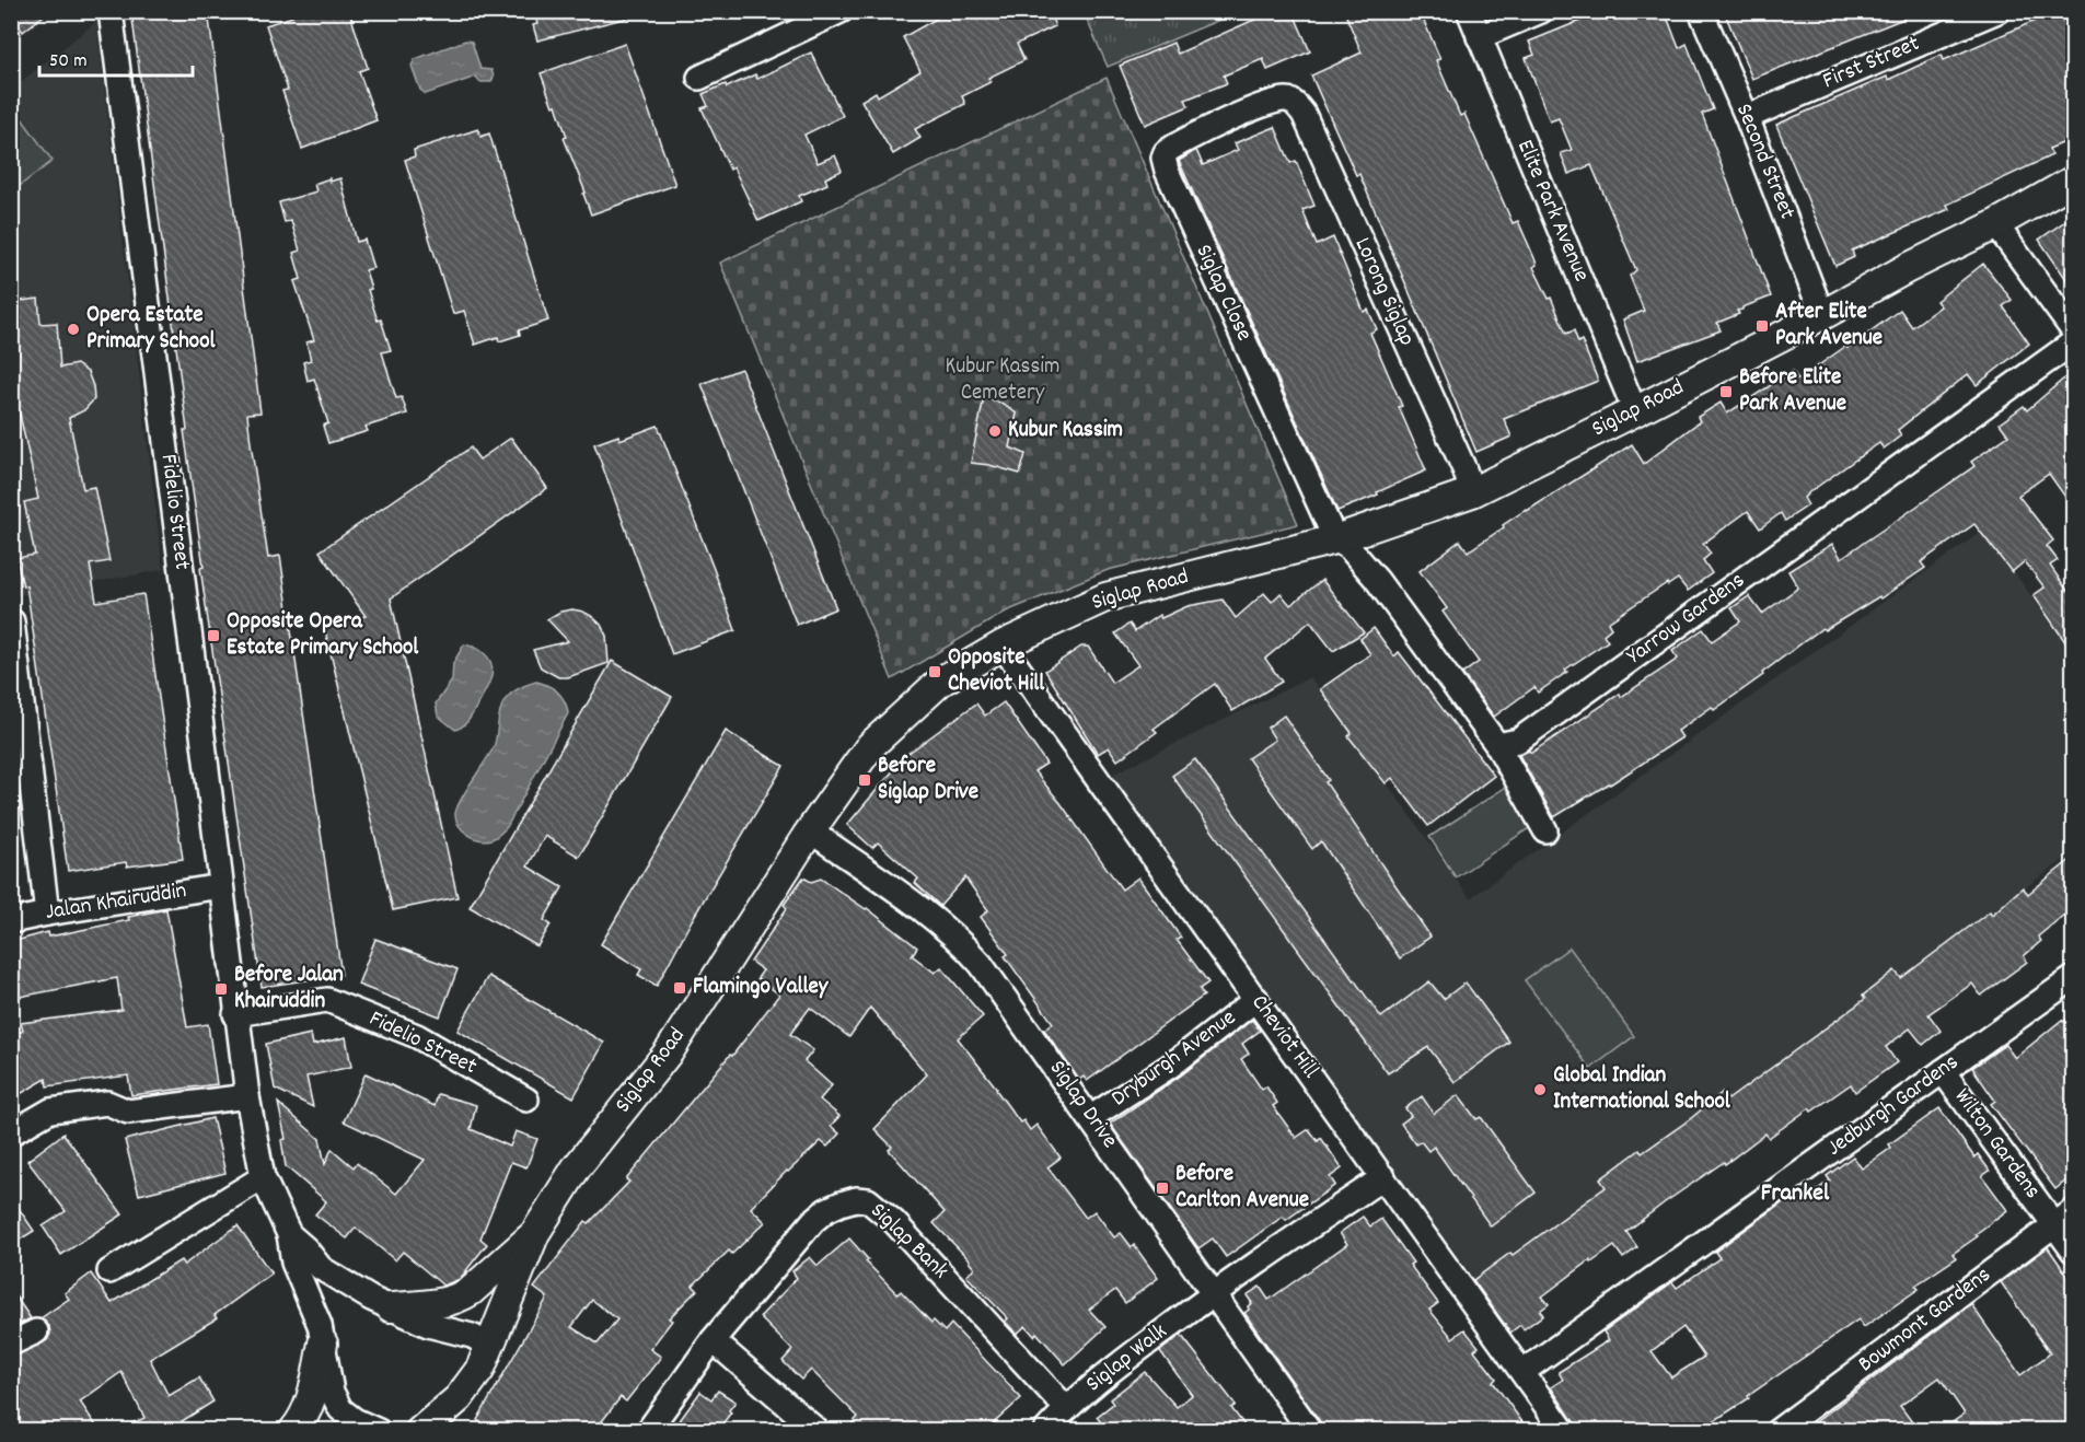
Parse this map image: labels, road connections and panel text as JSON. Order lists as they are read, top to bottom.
{
  "streets": {
    "main road": ["Siglap Road"],
    "street": [
      "First Street",
      "Second Street",
      "Elite Park Avenue",
      "Lorong Siglap",
      "Siglap Close",
      "Fidelio Street",
      "Yarrow Gardens",
      "Jalan Khairuddin",
      "Cheviot Hill",
      "Dryburgh Avenue",
      "Siglap Drive",
      "Jedburgh Gardens",
      "Wilton Gardens",
      "Siglap Bank",
      "Bowmont Gardens",
      "Siglap Walk"
    ]
  },
  "crossings": [
    ["First Street", "Second Street"],
    ["Second Street", "Siglap Road"],
    ["Elite Park Avenue", "Siglap Road"],
    ["Lorong Siglap", "Siglap Close"],
    ["Lorong Siglap", "Siglap Road"],
    ["Siglap Close", "Siglap Road"],
    ["Siglap Road", "Fidelio Street"],
    ["Siglap Road", "Cheviot Hill"],
    ["Siglap Road", "Siglap Drive"],
    ["Fidelio Street", "Jalan Khairuddin"],
    ["Cheviot Hill", "Dryburgh Avenue"],
    ["Cheviot Hill", "Jedburgh Gardens"],
    ["Cheviot Hill", "Siglap Walk"],
    ["Dryburgh Avenue", "Siglap Drive"],
    ["Siglap Drive", "Siglap Walk"],
    ["Jedburgh Gardens", "Wilton Gardens"],
    ["Wilton Gardens", "Bowmont Gardens"],
    ["Siglap Bank", "Siglap Walk"]
  ],
  "districts": ["Frankel"],
  "parks": ["Kubur Kassim Cemetery"],
  "places": {
    "transit": [
      "After Elite Park Avenue",
      "Before Elite Park Avenue",
      "Opposite Opera Estate Primary School",
      "Opposite Cheviot Hill",
      "Before Siglap Drive",
      "Flamingo Valley",
      "Before Jalan Khairuddin",
      "Before Carlton Avenue"
    ],
    "other": ["Opera Estate Primary School", "Kubur Kassim", "Global Indian International School"]
  },
  "scale_bar": "50 m"
}
